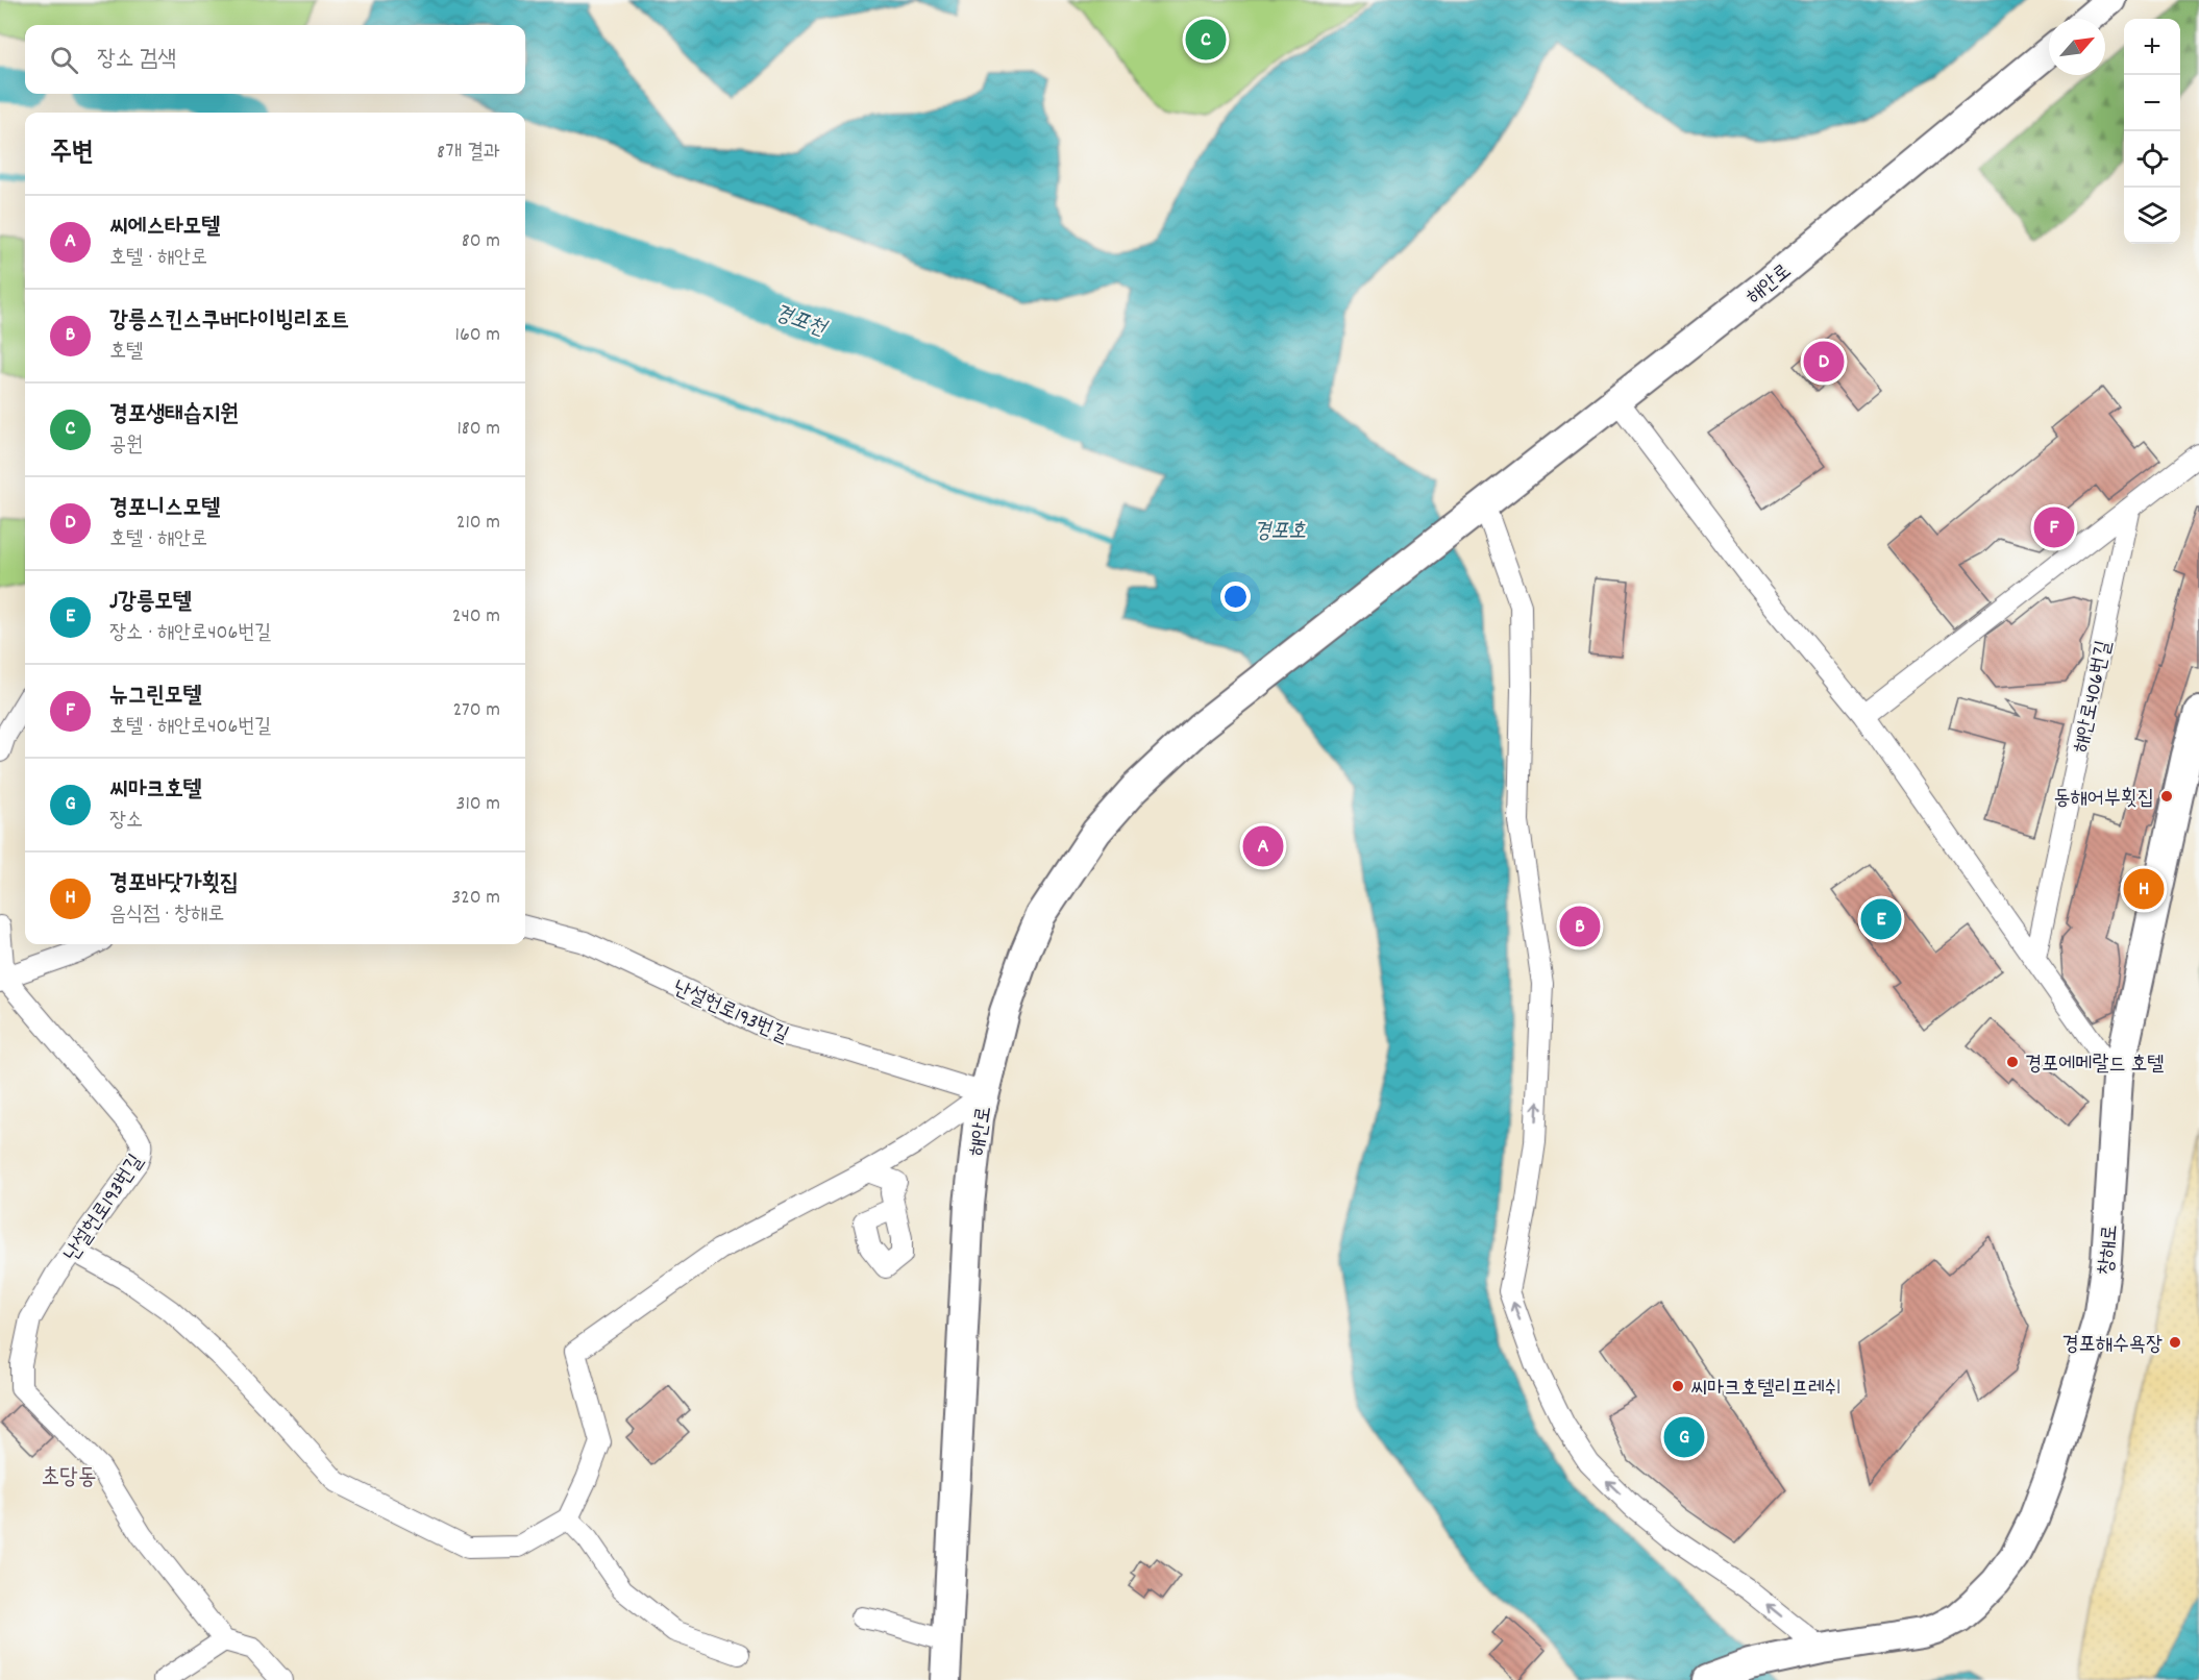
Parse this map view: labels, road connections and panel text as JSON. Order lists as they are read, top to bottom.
{
  "streets": {
    "street": [
      "해안로",
      "해안로406번길",
      "난설헌로193번길",
      "창해로"
    ]
  },
  "crossings": [
    ["해안로", "난설헌로193번길"]
  ],
  "districts": ["초당동"],
  "water": ["경포천", "경포호"],
  "places": [
    "동해어부횟집",
    "경포에메랄드 호텔",
    "경포해수욕장",
    "씨마크호텔리프레쉬"
  ],
  "north": "top right",
  "page": {
    "pins": [
      "C",
      "D",
      "F",
      "A",
      "H",
      "E",
      "B",
      "G"
    ],
    "map_buttons": ["+", "−"],
    "search": "장소 검색",
    "heading": ["주변", "8개 결과"],
    "list": [
      {
        "mark": "A",
        "name": "씨에스타모텔",
        "note": "호텔 · 해안로",
        "value": "80 m"
      },
      {
        "mark": "B",
        "name": "강릉스킨스쿠버다이빙리조트",
        "note": "호텔",
        "value": "160 m"
      },
      {
        "mark": "C",
        "name": "경포생태습지원",
        "note": "공원",
        "value": "180 m"
      },
      {
        "mark": "D",
        "name": "경포니스모텔",
        "note": "호텔 · 해안로",
        "value": "210 m"
      },
      {
        "mark": "E",
        "name": "J강릉모텔",
        "note": "장소 · 해안로406번길",
        "value": "240 m"
      },
      {
        "mark": "F",
        "name": "뉴그린모텔",
        "note": "호텔 · 해안로406번길",
        "value": "270 m"
      },
      {
        "mark": "G",
        "name": "씨마크호텔",
        "note": "장소",
        "value": "310 m"
      },
      {
        "mark": "H",
        "name": "경포바닷가횟집",
        "note": "음식점 · 창해로",
        "value": "320 m"
      }
    ]
  }
}
